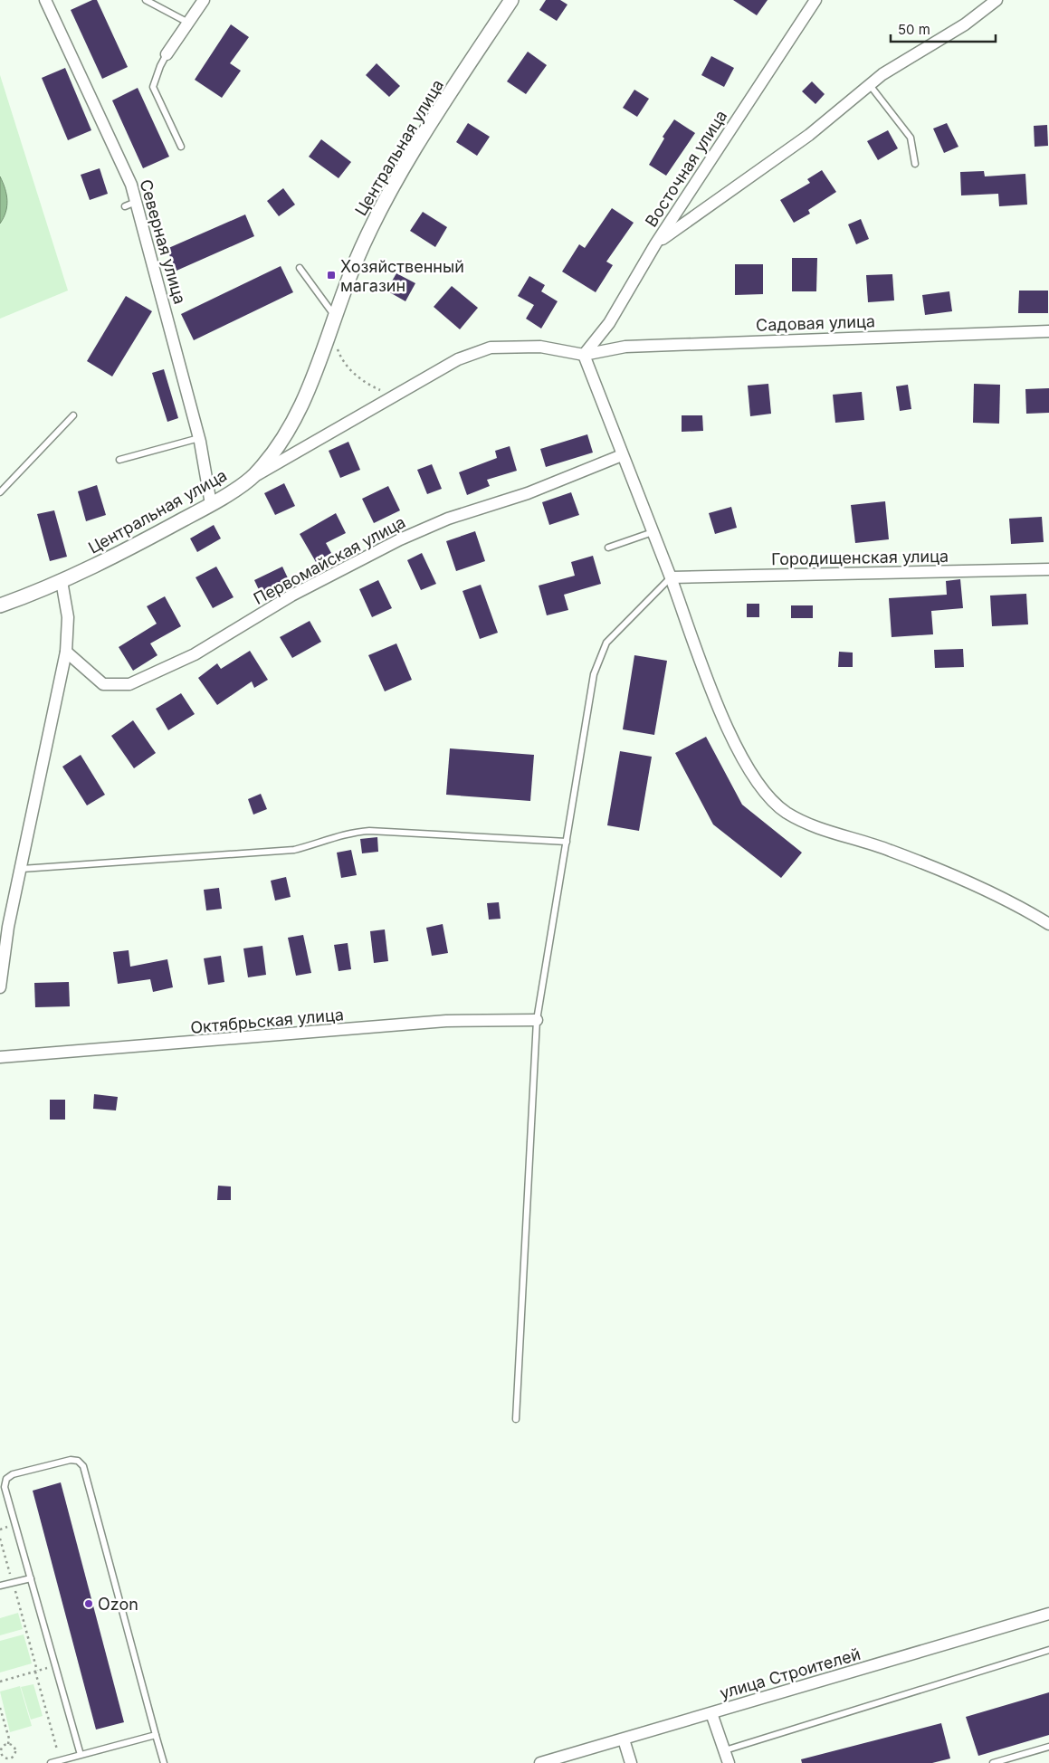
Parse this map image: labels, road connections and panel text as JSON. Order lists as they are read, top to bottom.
{
  "streets": {
    "street": [
      "Центральная улица",
      "Восточная улица",
      "Северная улица",
      "Садовая улица",
      "Городищенская улица",
      "Первомайская улица",
      "Октябрьская улица",
      "улица Строителей"
    ]
  },
  "crossings": [
    ["Центральная улица", "Северная улица"],
    ["Восточная улица", "Садовая улица"]
  ],
  "places": {
    "transit": ["Хозяйственный магазин"],
    "other": ["Ozon"]
  },
  "scale_bar": "50 m"
}
